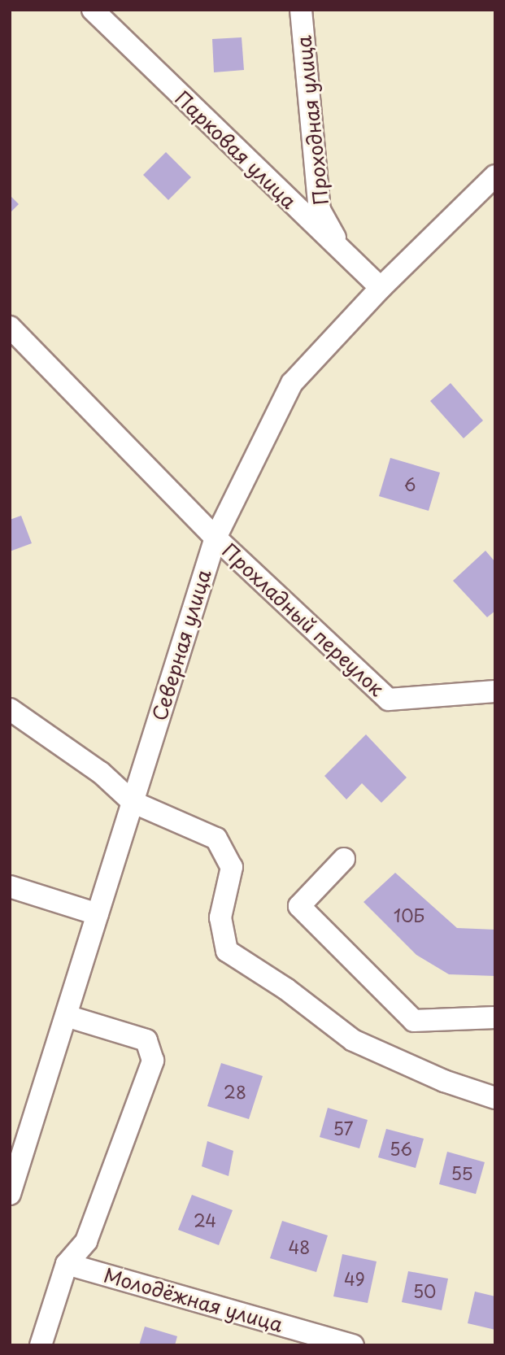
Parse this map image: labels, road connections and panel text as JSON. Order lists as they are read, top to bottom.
{
  "streets": {
    "street": [
      "Проходная улица",
      "Парковая улица",
      "Прохладный переулок",
      "Северная улица",
      "Молодёжная улица"
    ]
  },
  "crossings": [
    ["Проходная улица", "Парковая улица"],
    ["Парковая улица", "Северная улица"],
    ["Прохладный переулок", "Северная улица"]
  ],
  "house_numbers": [
    "6",
    "10Б",
    "28",
    "57",
    "56",
    "55",
    "24",
    "48",
    "49",
    "50"
  ]
}
